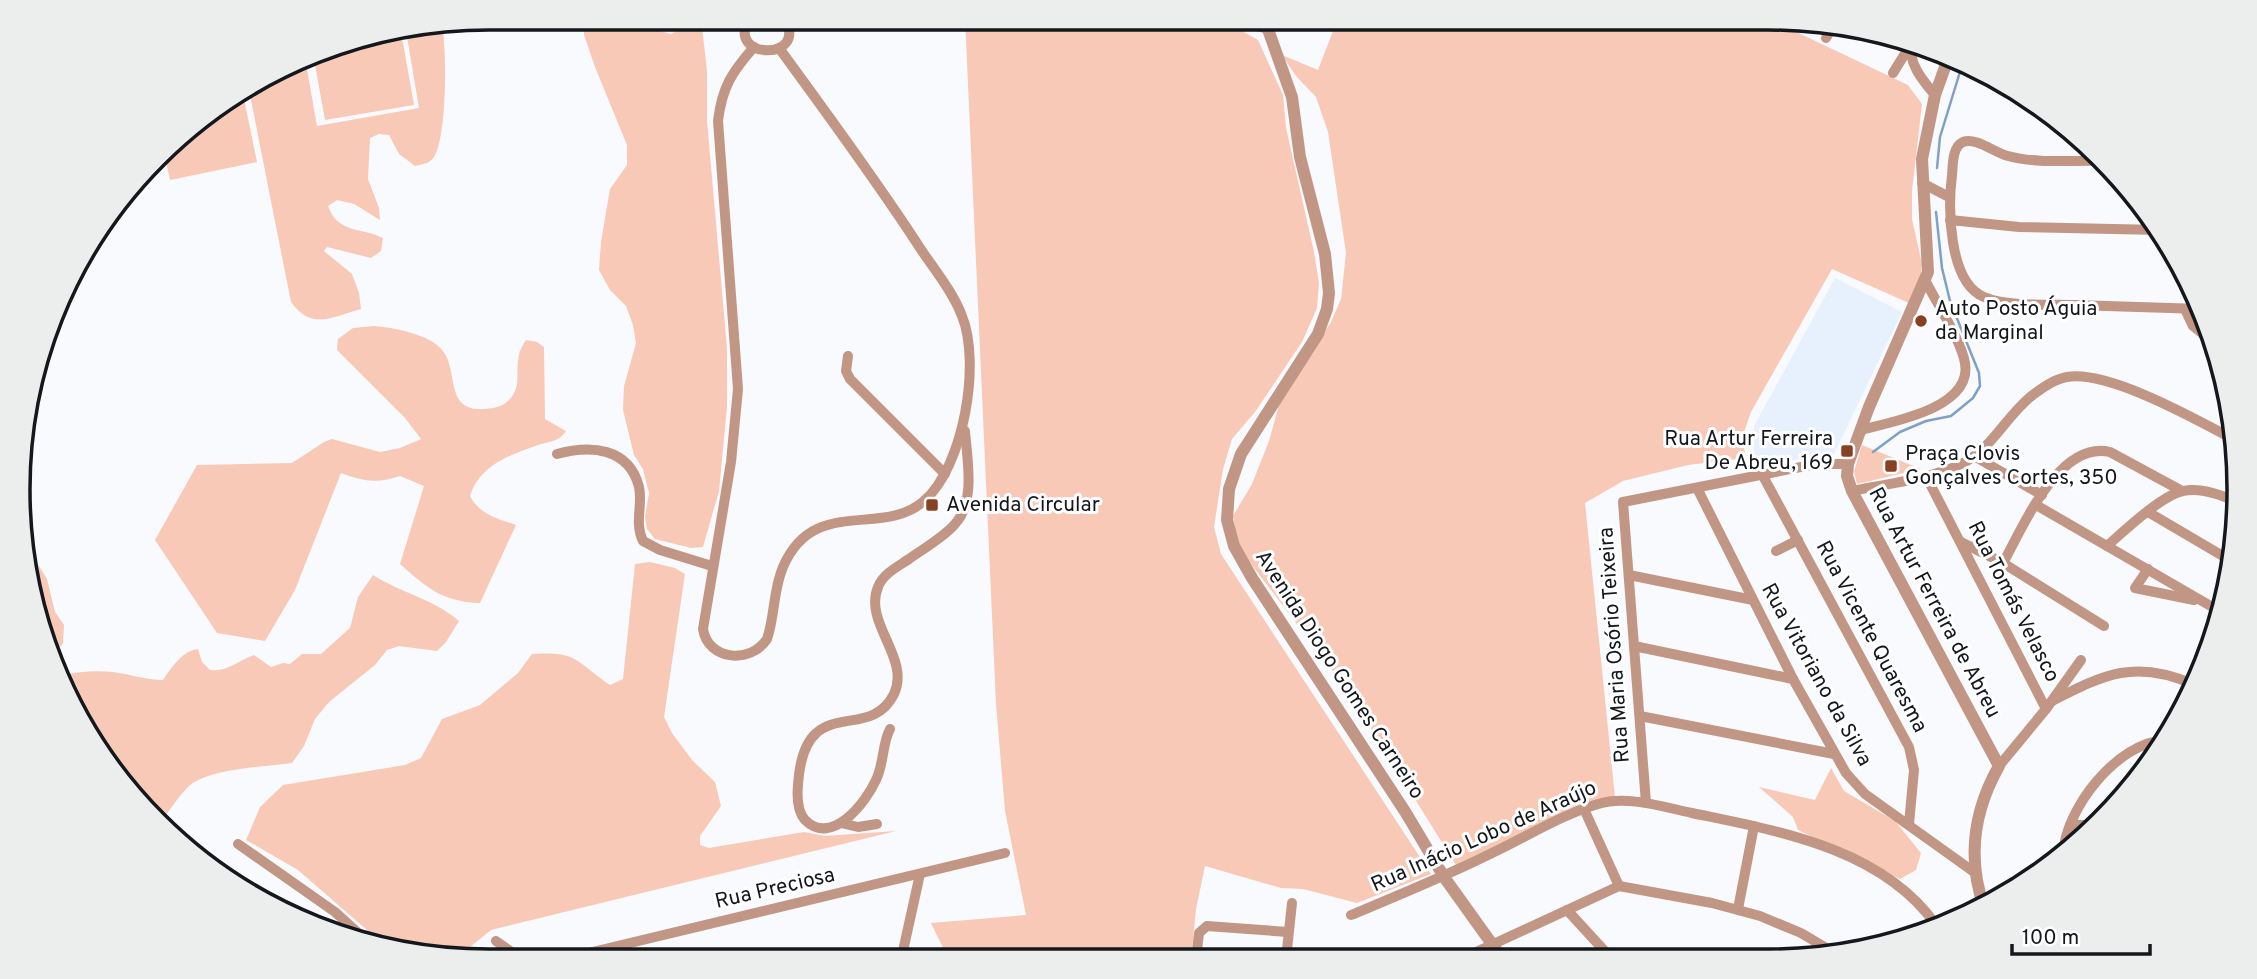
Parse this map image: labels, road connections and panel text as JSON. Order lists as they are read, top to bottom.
{
  "streets": {
    "street": [
      "Rua Tomás Velasco",
      "Rua Artur Ferreira de Abreu",
      "Rua Vicente Quaresma",
      "Rua Maria Osório Teixeira",
      "Avenida Diogo Gomes Carneiro",
      "Rua Vitoriano da Silva",
      "Rua Inácio Lobo de Araújo",
      "Rua Preciosa"
    ]
  },
  "crossings": [
    ["Rua Artur Ferreira de Abreu", "Rua Maria Osório Teixeira"],
    ["Rua Vicente Quaresma", "Rua Maria Osório Teixeira"],
    ["Rua Vicente Quaresma", "Rua Vitoriano da Silva"],
    ["Rua Maria Osório Teixeira", "Rua Vitoriano da Silva"],
    ["Rua Maria Osório Teixeira", "Rua Inácio Lobo de Araújo"],
    ["Avenida Diogo Gomes Carneiro", "Rua Inácio Lobo de Araújo"]
  ],
  "places": {
    "other": ["Auto Posto Águia da Marginal"],
    "transit": ["Rua Artur Ferreira De Abreu, 169", "Praça Clovis Gonçalves Cortes, 350", "Avenida Circular"]
  },
  "scale_bar": "100 m"
}
